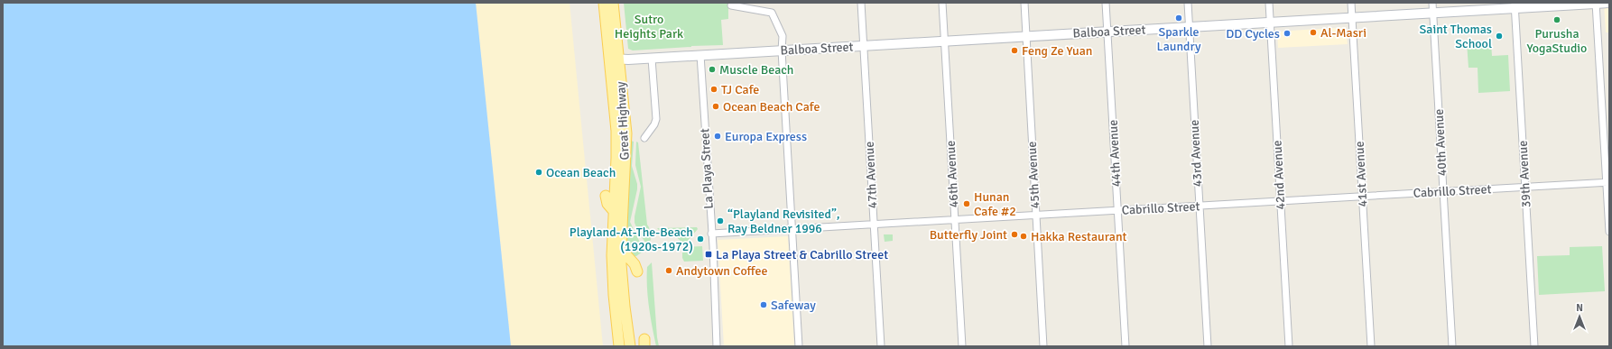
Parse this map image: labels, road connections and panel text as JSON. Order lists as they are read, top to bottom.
{
  "streets": {
    "main road": ["Great Highway"],
    "street": [
      "Balboa Street",
      "40th Avenue",
      "44th Avenue",
      "43rd Avenue",
      "La Playa Street",
      "46th Avenue",
      "41st Avenue",
      "39th Avenue",
      "47th Avenue",
      "45th Avenue",
      "42nd Avenue",
      "Cabrillo Street"
    ]
  },
  "crossings": [
    ["Balboa Street", "Great Highway"],
    ["Balboa Street", "40th Avenue"],
    ["Balboa Street", "44th Avenue"],
    ["Balboa Street", "43rd Avenue"],
    ["Balboa Street", "La Playa Street"],
    ["Balboa Street", "46th Avenue"],
    ["Balboa Street", "41st Avenue"],
    ["Balboa Street", "39th Avenue"],
    ["Balboa Street", "47th Avenue"],
    ["Balboa Street", "45th Avenue"],
    ["Balboa Street", "42nd Avenue"],
    ["40th Avenue", "Cabrillo Street"],
    ["44th Avenue", "Cabrillo Street"],
    ["43rd Avenue", "Cabrillo Street"],
    ["La Playa Street", "Cabrillo Street"],
    ["46th Avenue", "Cabrillo Street"],
    ["41st Avenue", "Cabrillo Street"],
    ["39th Avenue", "Cabrillo Street"],
    ["47th Avenue", "Cabrillo Street"],
    ["45th Avenue", "Cabrillo Street"],
    ["42nd Avenue", "Cabrillo Street"]
  ],
  "parks": ["Sutro Heights Park"],
  "places": {
    "other": [
      "Sparkle Laundry",
      "Purusha YogaStudio",
      "Al-Masri",
      "DD Cycles",
      "Saint Thomas School",
      "Feng Ze Yuan",
      "Muscle Beach",
      "TJ Cafe",
      "Ocean Beach Cafe",
      "Europa Express",
      "Ocean Beach",
      "Hunan Cafe #2",
      "“Playland Revisited”, Ray Beldner 1996",
      "Butterfly Joint",
      "Hakka Restaurant",
      "Playland-At-The-Beach (1920s-1972)",
      "Andytown Coffee",
      "Safeway"
    ],
    "transit": ["La Playa Street & Cabrillo Street"]
  },
  "north": "top"
}
